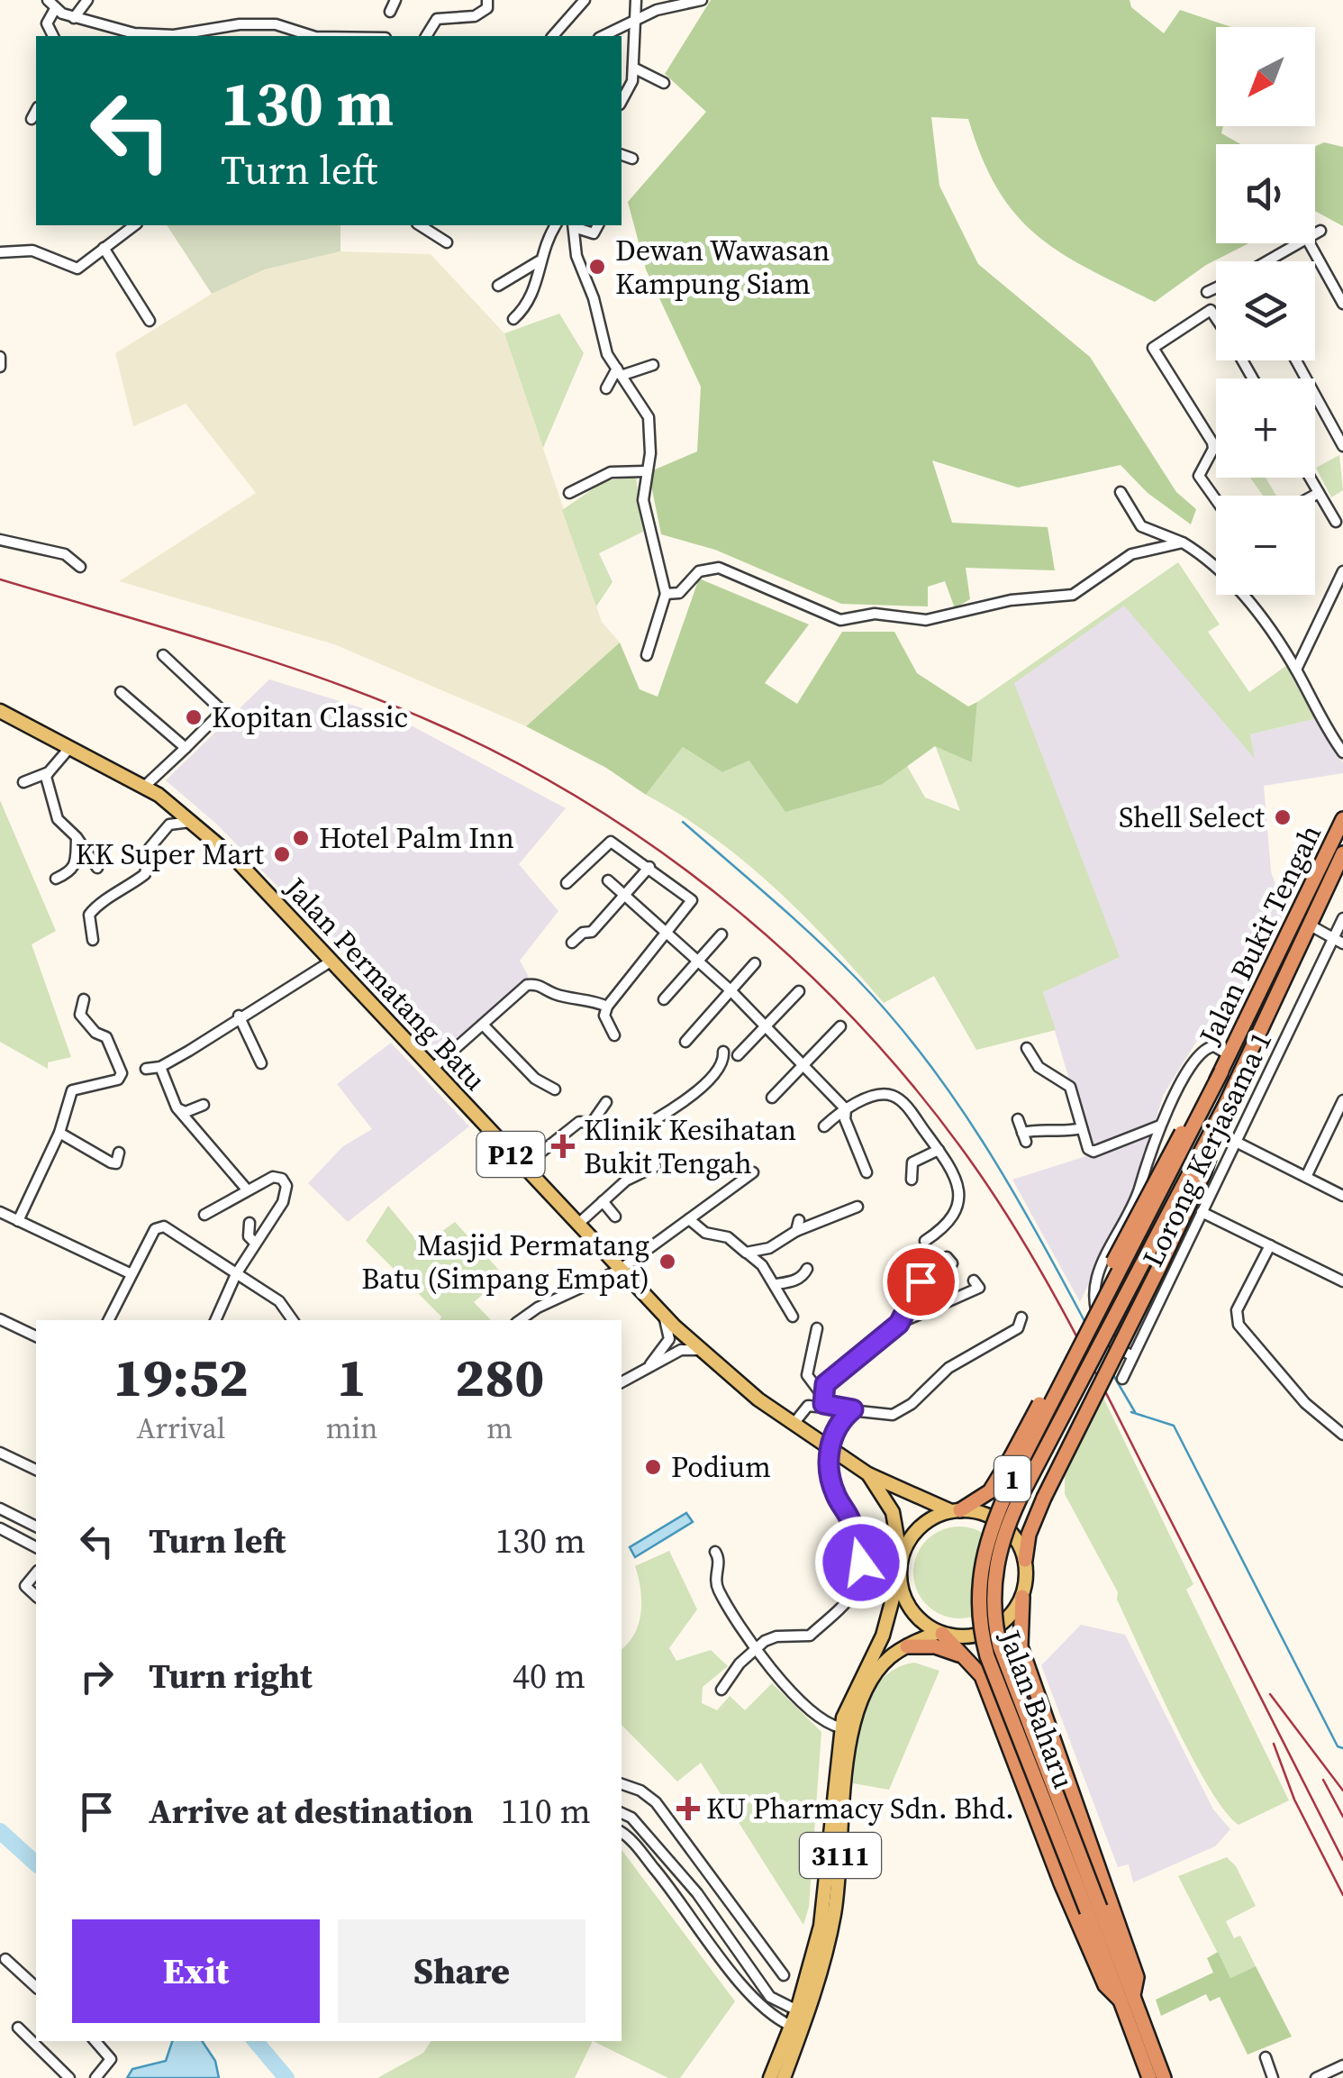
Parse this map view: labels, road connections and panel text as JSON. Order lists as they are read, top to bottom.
{
  "streets": {
    "highway": ["Jalan Bukit Tengah", "1", "Jalan Baharu"],
    "main road": ["Jalan Permatang Batu", "P12", "3111"],
    "street": ["Lorong Kerjasama 1"]
  },
  "crossings": [
    ["Jalan Bukit Tengah", "Jalan Baharu"],
    ["Jalan Permatang Batu", "P12"],
    ["Jalan Permatang Batu", "3111"],
    ["P12", "3111"]
  ],
  "places": {
    "other": [
      "Dewan Wawasan Kampung Siam",
      "Kopitan Classic",
      "Shell Select",
      "Hotel Palm Inn",
      "KK Super Mart",
      "Masjid Permatang Batu (Simpang Empat)",
      "Podium"
    ],
    "health": ["Klinik Kesihatan Bukit Tengah", "KU Pharmacy Sdn. Bhd."]
  },
  "north": "bottom left",
  "page": {
    "map_buttons": ["+", "−"],
    "turn": ["130 m", "Turn left"],
    "eta": [
      "19:52",
      "Arrival",
      "1",
      "min",
      "280",
      "m"
    ],
    "list": [
      {
        "name": "Turn left",
        "value": "130 m"
      },
      {
        "name": "Turn right",
        "value": "40 m"
      },
      {
        "name": "Arrive at destination",
        "value": "110 m"
      }
    ],
    "buttons": ["Exit", "Share"]
  }
}
